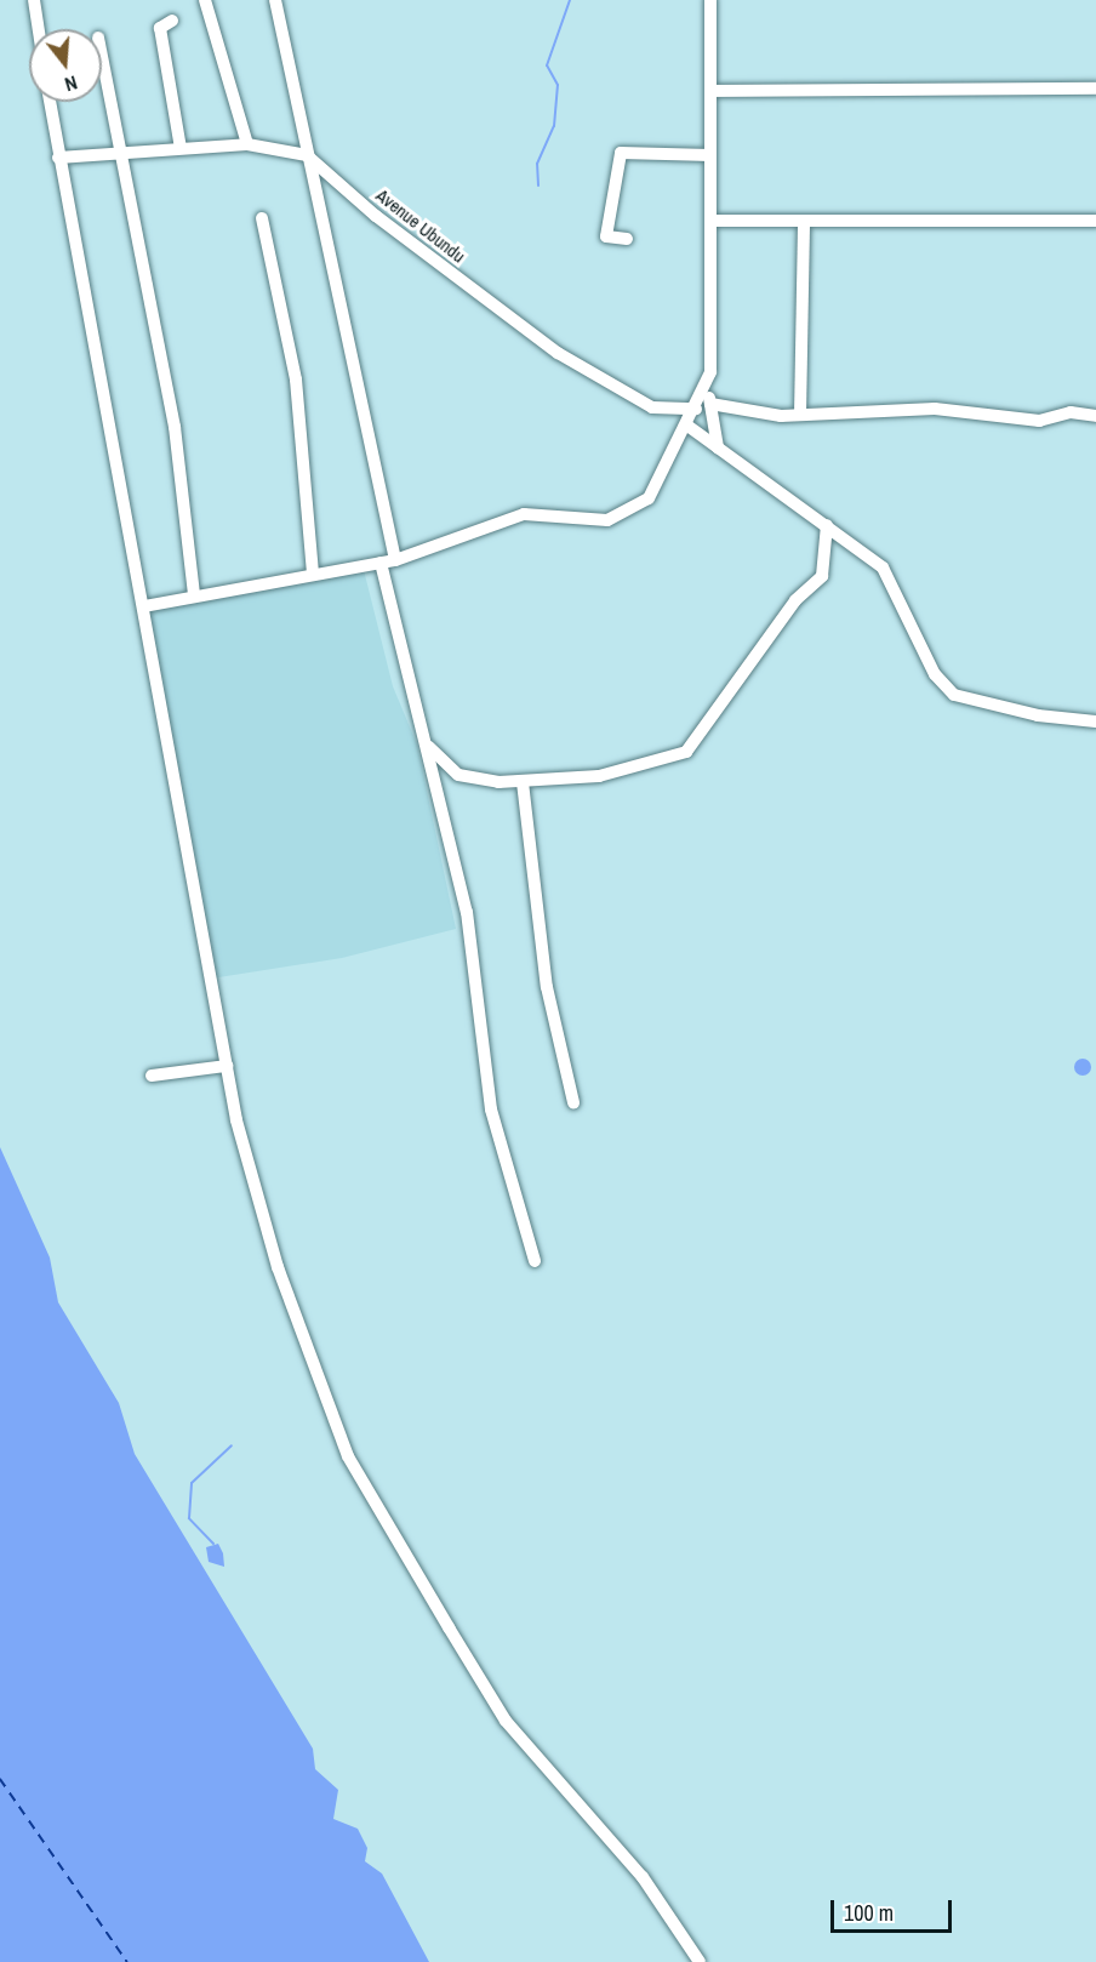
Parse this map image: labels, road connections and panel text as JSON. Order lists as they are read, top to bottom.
{
  "streets": {
    "street": ["Avenue Ubundu"]
  },
  "scale_bar": "100 m",
  "north": "bottom"
}
